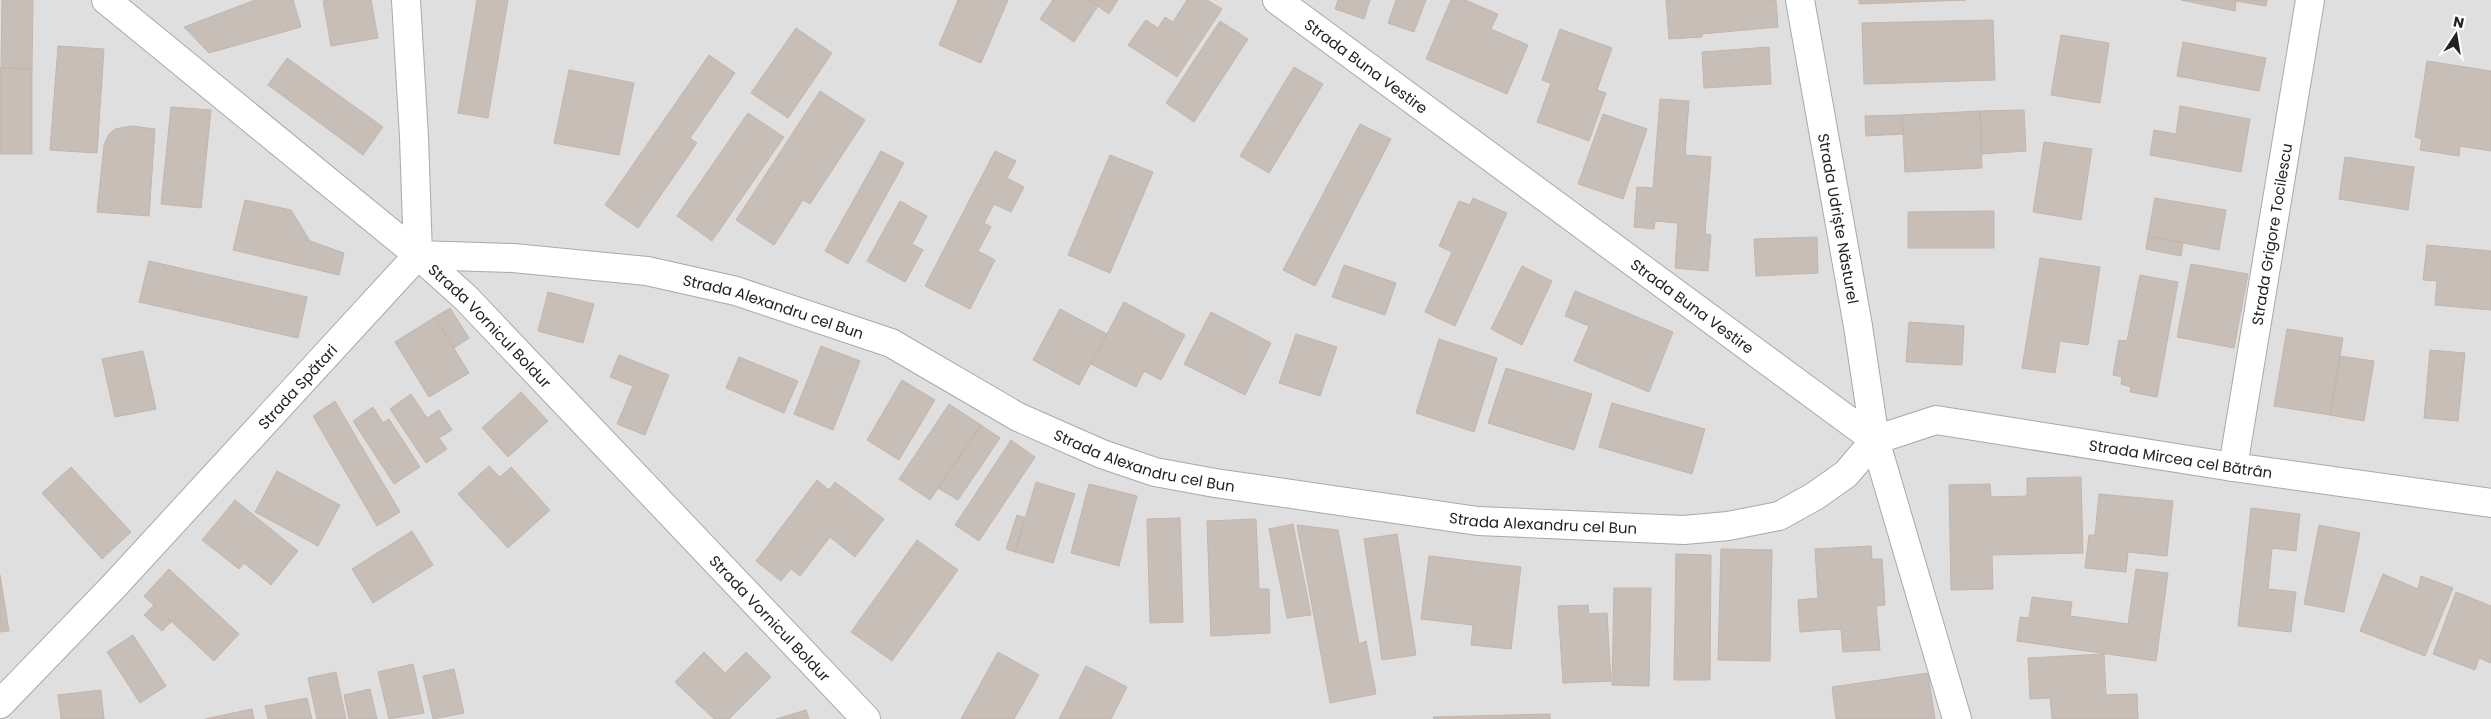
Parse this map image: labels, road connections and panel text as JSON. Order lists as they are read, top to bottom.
{
  "streets": {
    "street": [
      "Strada Buna Vestire",
      "Strada Udriște Năsturel",
      "Strada Grigore Tocilescu",
      "Strada Alexandru cel Bun",
      "Strada Vornicul Boldur",
      "Strada Spătari",
      "Strada Mircea cel Bătrân"
    ]
  },
  "crossings": [
    ["Strada Buna Vestire", "Strada Udriște Năsturel"],
    ["Strada Buna Vestire", "Strada Alexandru cel Bun"],
    ["Strada Buna Vestire", "Strada Mircea cel Bătrân"],
    ["Strada Udriște Năsturel", "Strada Alexandru cel Bun"],
    ["Strada Udriște Năsturel", "Strada Mircea cel Bătrân"],
    ["Strada Grigore Tocilescu", "Strada Mircea cel Bătrân"],
    ["Strada Alexandru cel Bun", "Strada Vornicul Boldur"],
    ["Strada Alexandru cel Bun", "Strada Spătari"],
    ["Strada Alexandru cel Bun", "Strada Mircea cel Bătrân"],
    ["Strada Vornicul Boldur", "Strada Spătari"]
  ],
  "north": "top"
}
